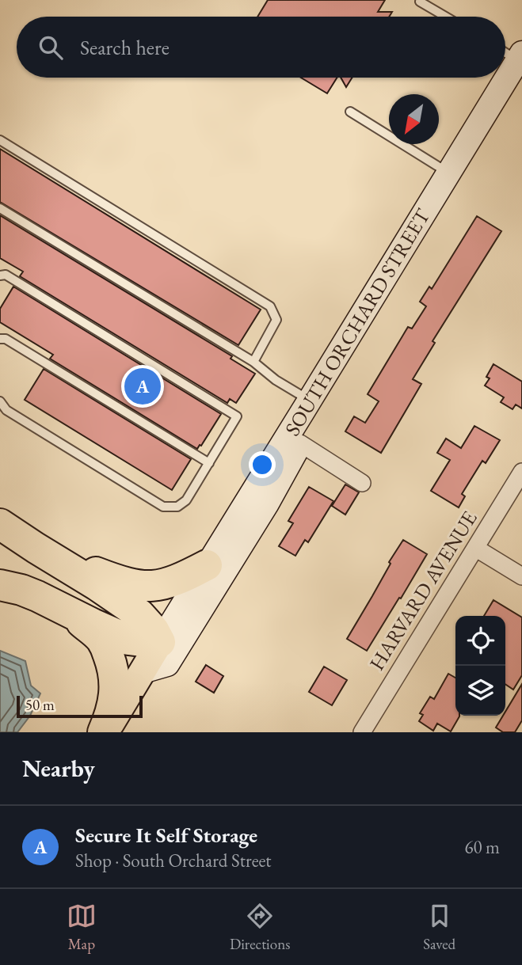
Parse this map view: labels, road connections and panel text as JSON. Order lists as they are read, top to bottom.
{
  "streets": {
    "main road": ["SOUTH ORCHARD STREET"],
    "street": ["HARVARD AVENUE"]
  },
  "scale_bar": "50 m",
  "north": "bottom left",
  "page": {
    "search": "Search here",
    "pins": "A",
    "scale": "50 m",
    "heading": "Nearby",
    "list": [
      {
        "mark": "A",
        "name": "Secure It Self Storage",
        "note": "Shop · South Orchard Street",
        "value": "60 m"
      }
    ],
    "nav": ["Map", "Directions", "Saved"]
  }
}
